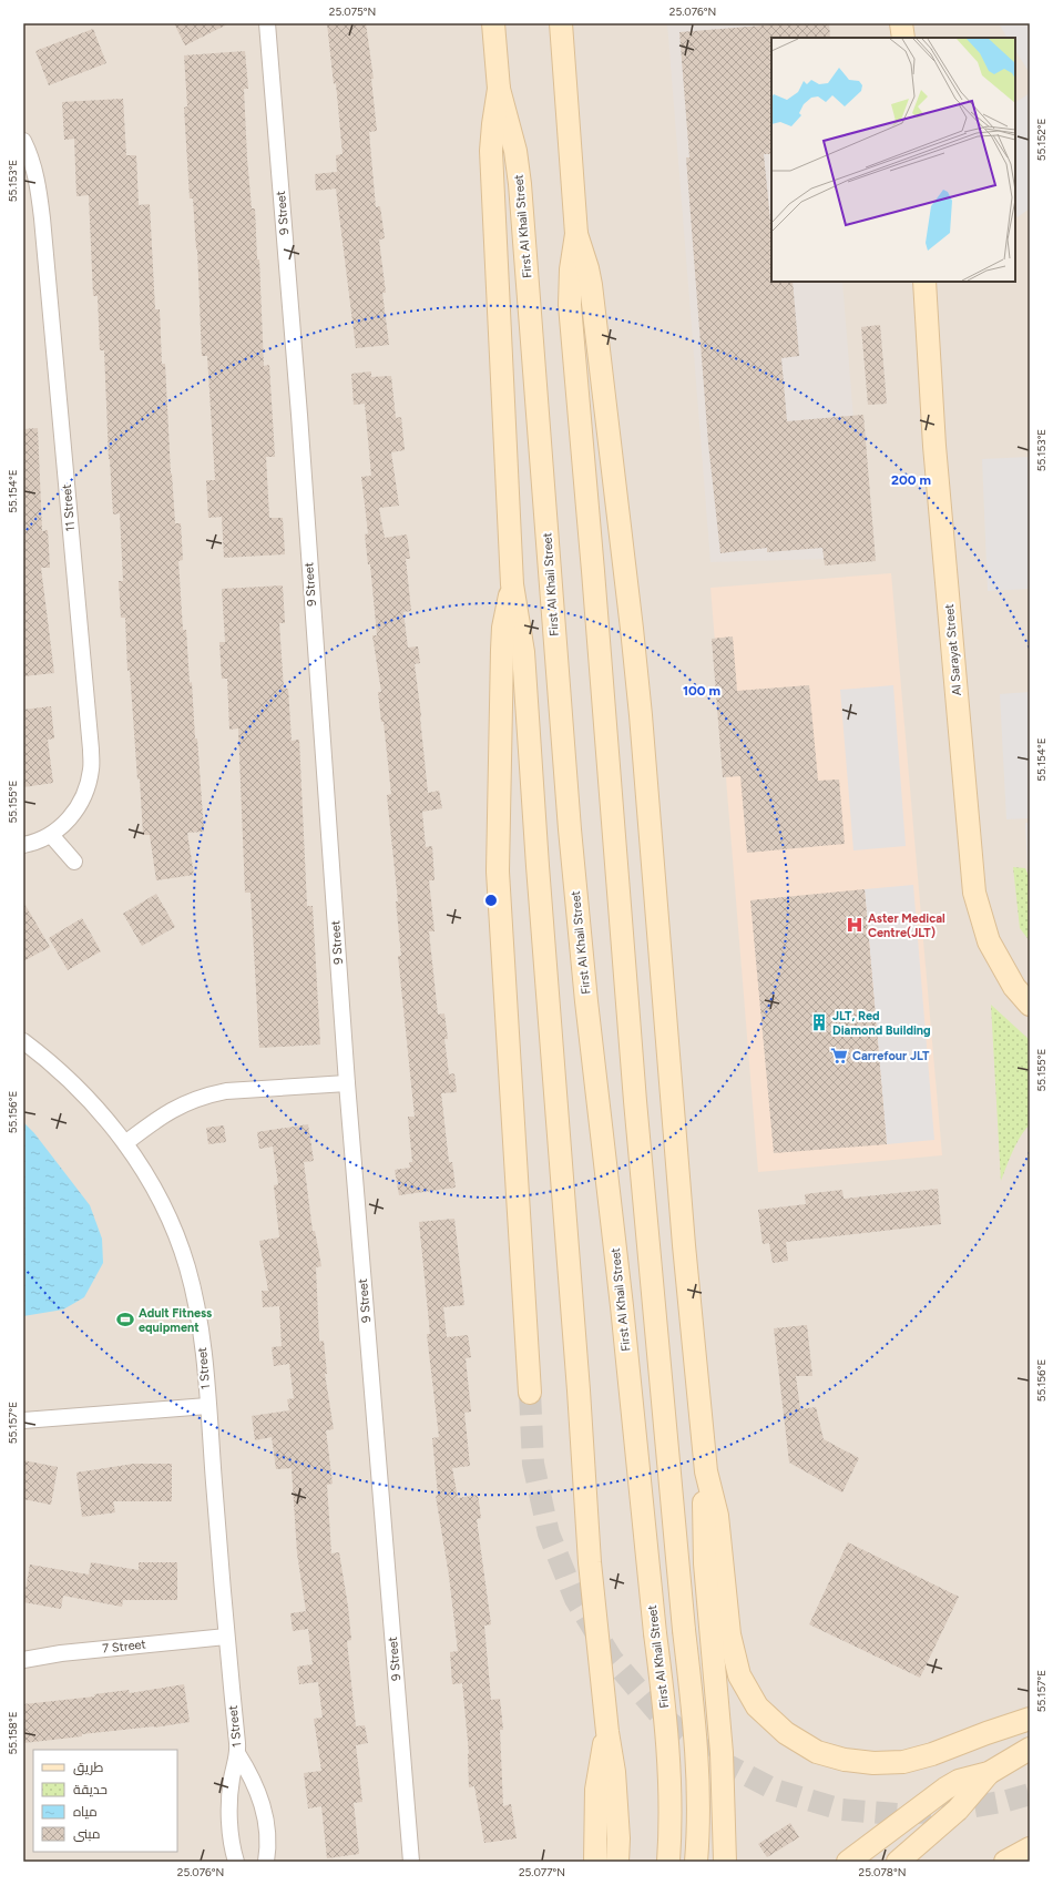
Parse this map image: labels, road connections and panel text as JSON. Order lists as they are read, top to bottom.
{
  "streets": {
    "main road": ["First Al Khail Street", "Al Sarayat Street"],
    "street": [
      "9 Street",
      "11 Street",
      "1 Street",
      "7 Street"
    ]
  },
  "crossings": [
    ["1 Street", "7 Street"]
  ],
  "places": {
    "hospital": ["Aster Medical Centre(JLT)"],
    "building": ["JLT, Red Diamond Building"],
    "supermarket": ["Carrefour JLT"],
    "sports": ["Adult Fitness equipment"]
  },
  "legend": [
    "طريق",
    "حديقة",
    "مياه",
    "مبنى"
  ],
  "coordinates": [
    "25.075°N",
    "25.076°N",
    "55.152°E",
    "55.153°E",
    "55.154°E",
    "55.155°E",
    "55.156°E",
    "55.157°E",
    "55.158°E",
    "25.077°N",
    "25.078°N"
  ],
  "rings": ["200 m", "100 m"]
}
